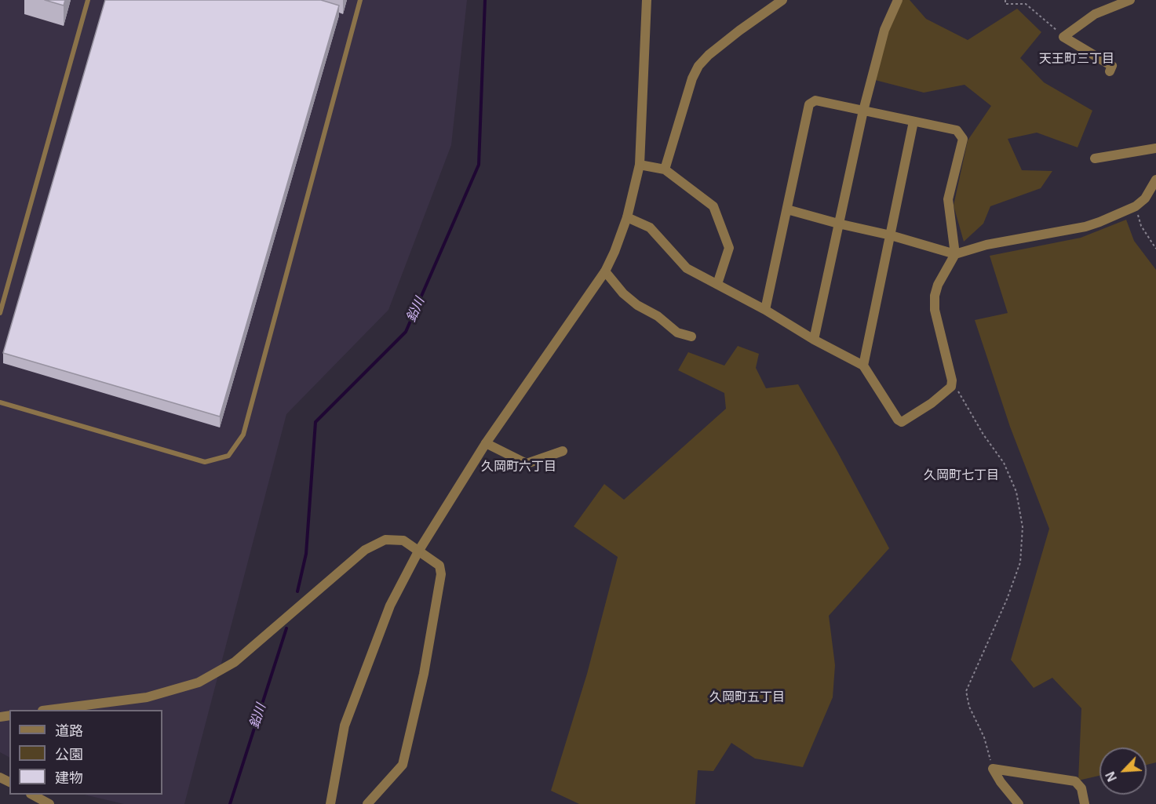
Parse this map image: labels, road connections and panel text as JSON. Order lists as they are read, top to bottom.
{
  "districts": [
    "天王町三丁目",
    "久岡町六丁目",
    "久岡町七丁目",
    "久岡町五丁目"
  ],
  "water": ["鉛川"],
  "legend": ["道路", "公園", "建物"],
  "north": "bottom left"
}
